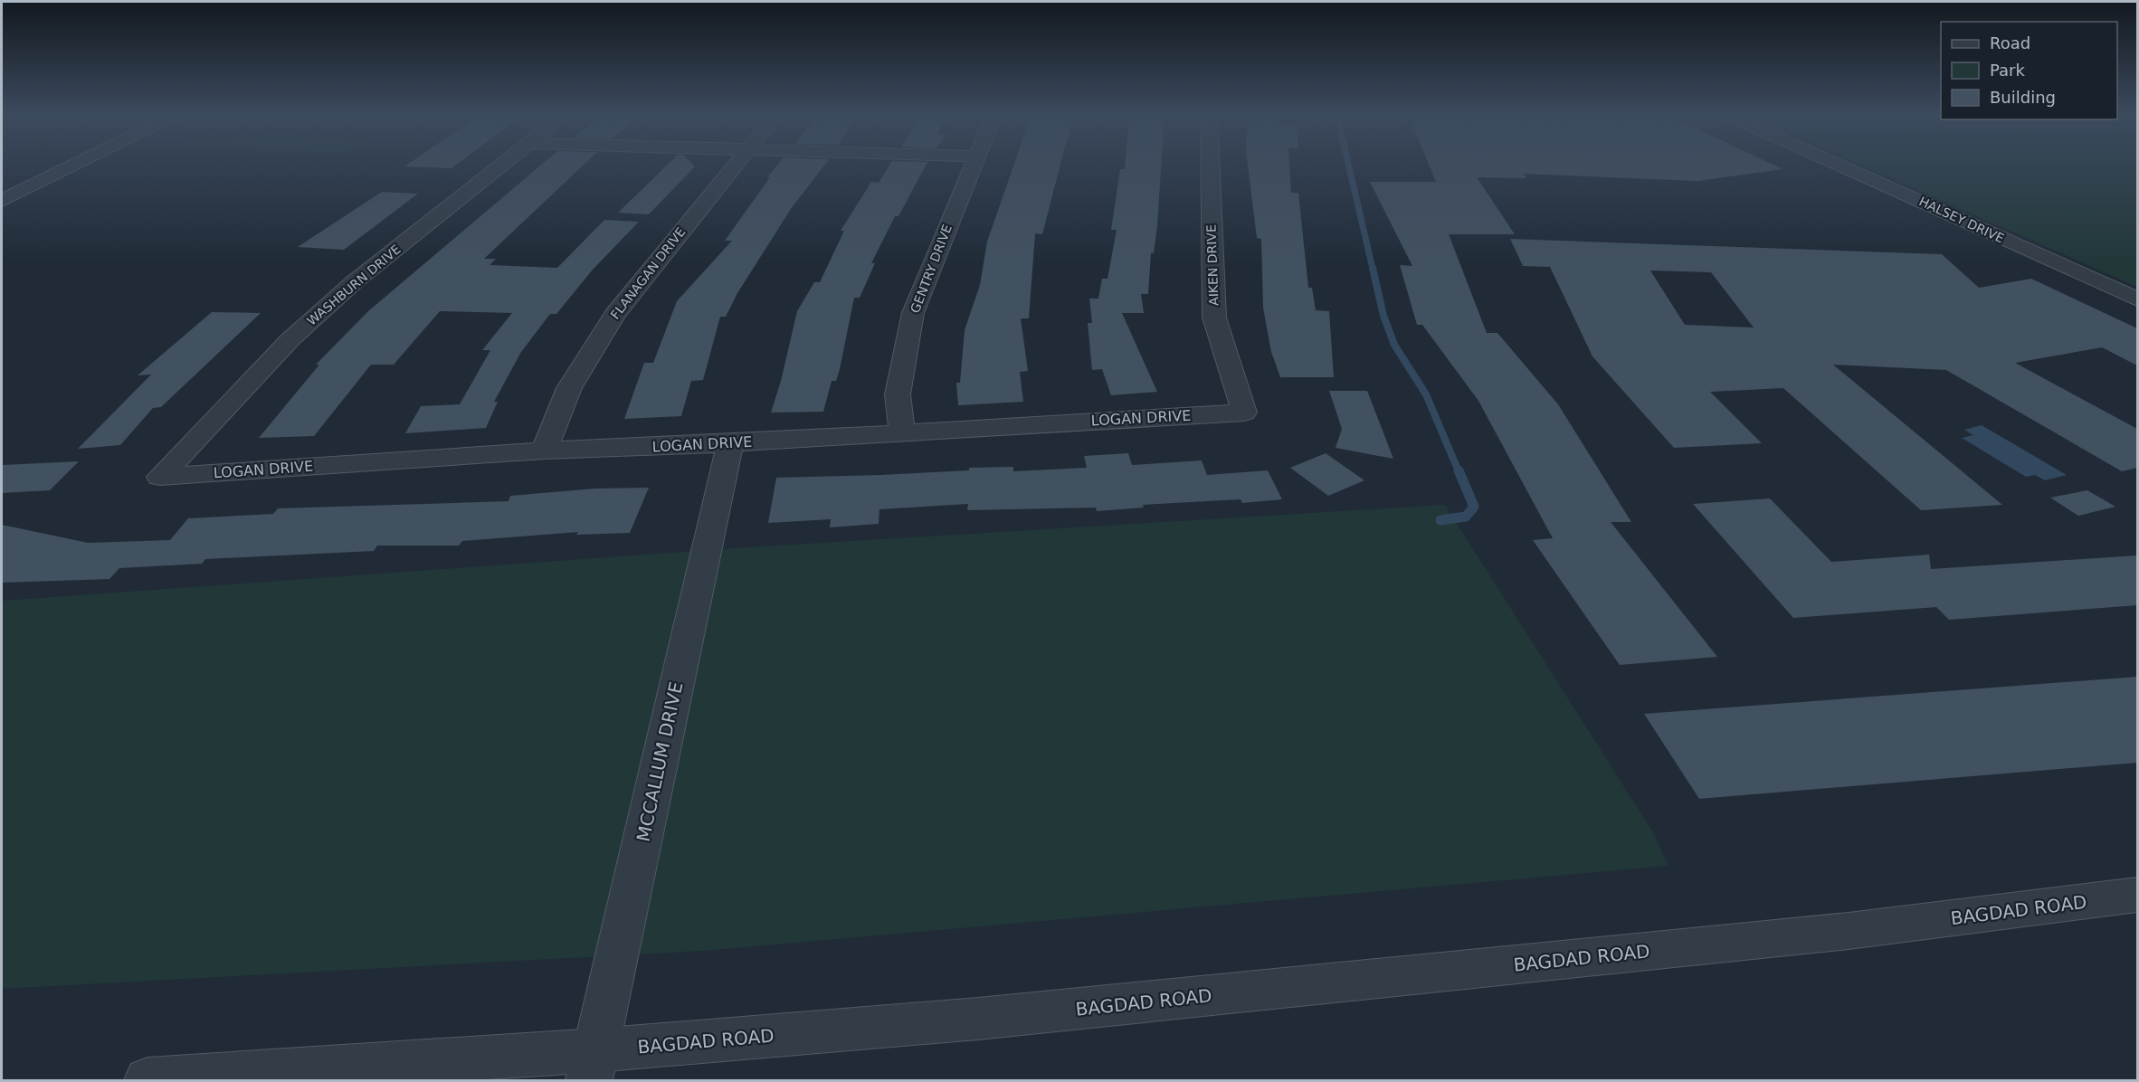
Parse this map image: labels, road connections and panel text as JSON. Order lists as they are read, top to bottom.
{
  "streets": {
    "street": [
      "HALSEY DRIVE",
      "AIKEN DRIVE",
      "GENTRY DRIVE",
      "FLANAGAN DRIVE",
      "WASHBURN DRIVE",
      "LOGAN DRIVE",
      "MCCALLUM DRIVE",
      "BAGDAD ROAD"
    ]
  },
  "crossings": [
    ["AIKEN DRIVE", "LOGAN DRIVE"],
    ["GENTRY DRIVE", "LOGAN DRIVE"],
    ["FLANAGAN DRIVE", "LOGAN DRIVE"],
    ["WASHBURN DRIVE", "LOGAN DRIVE"],
    ["LOGAN DRIVE", "MCCALLUM DRIVE"],
    ["MCCALLUM DRIVE", "BAGDAD ROAD"]
  ],
  "legend": ["Road", "Park", "Building"]
}
